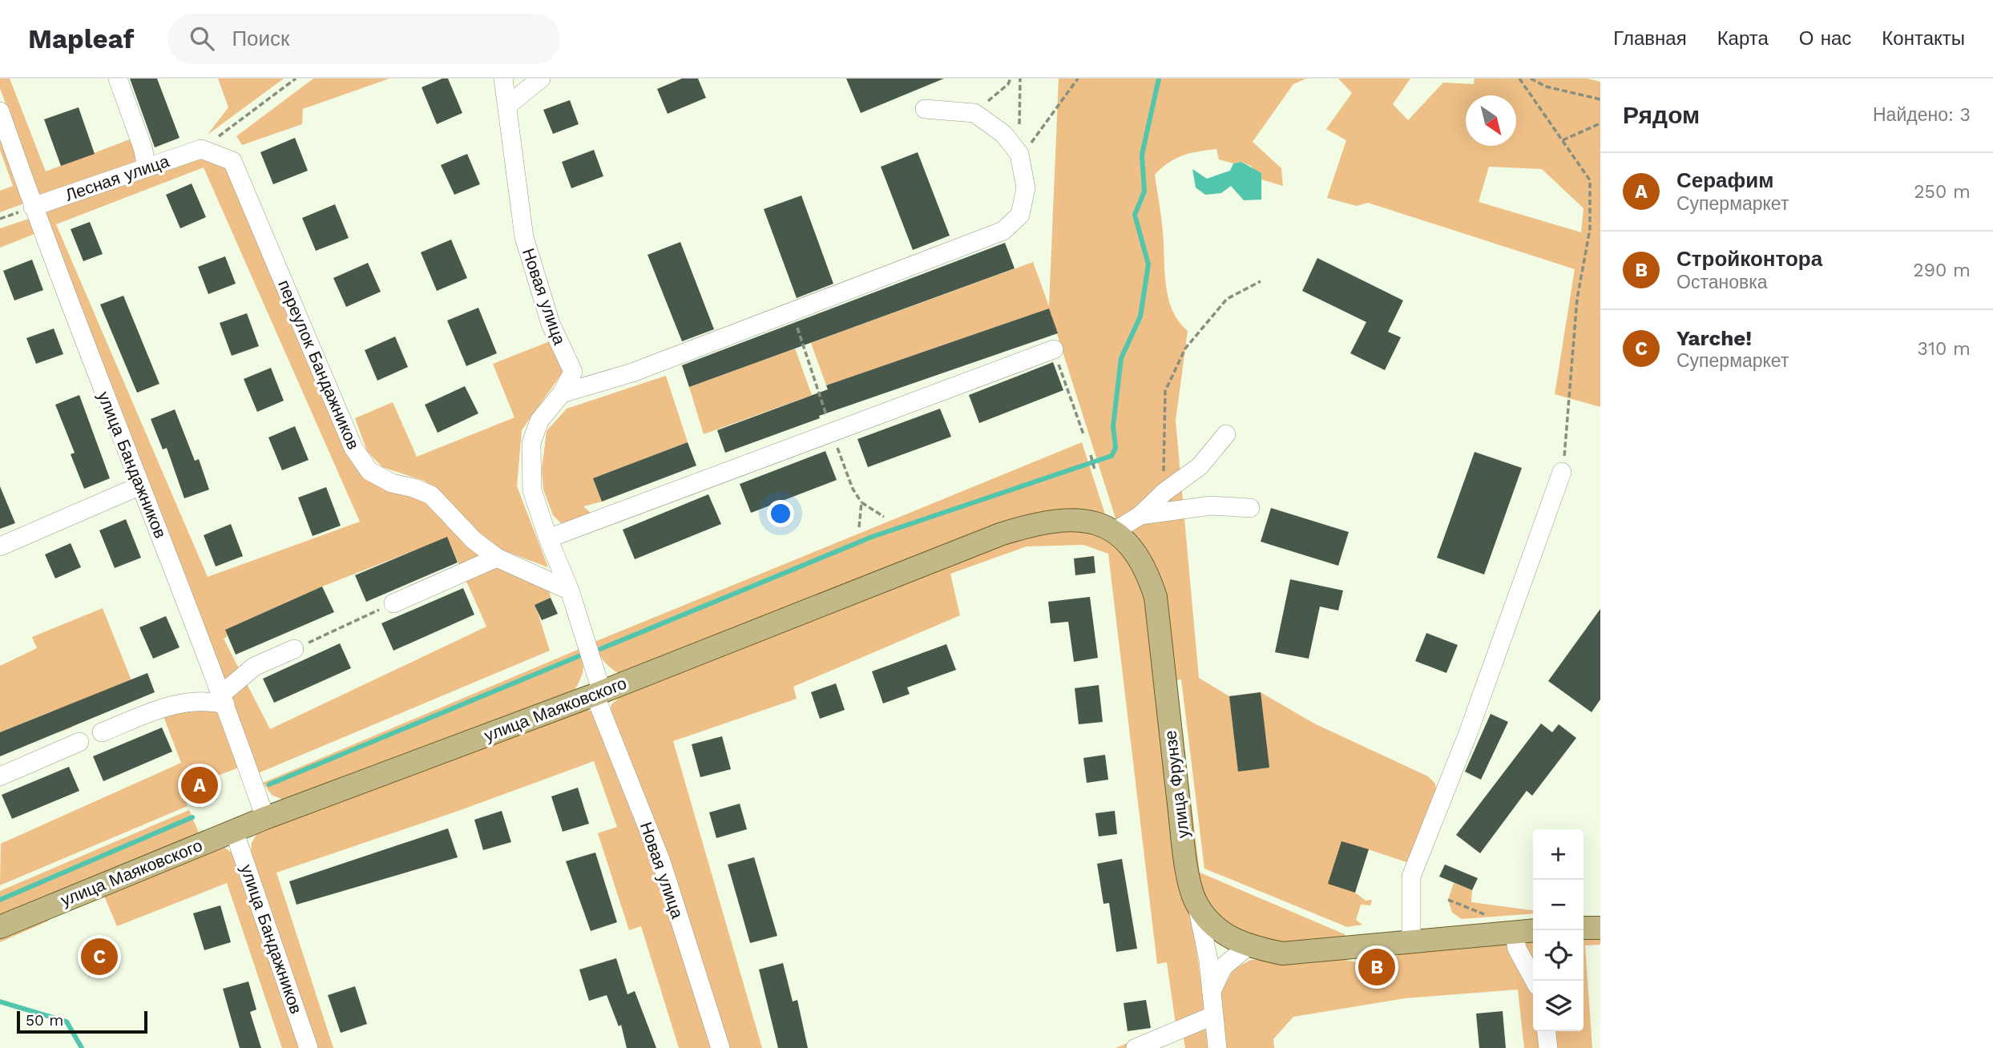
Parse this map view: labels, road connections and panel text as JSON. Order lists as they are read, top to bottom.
{
  "streets": {
    "main road": ["улица Маяковского", "улица Фрунзе"],
    "street": [
      "Лесная улица",
      "Новая улица",
      "переулок Бандажников",
      "улица Бандажников"
    ]
  },
  "crossings": [
    ["Лесная улица", "переулок Бандажников"],
    ["Лесная улица", "улица Бандажников"],
    ["Новая улица", "переулок Бандажников"],
    ["Новая улица", "улица Маяковского"],
    ["улица Бандажников", "улица Маяковского"],
    ["улица Маяковского", "улица Фрунзе"]
  ],
  "scale_bar": "50 m",
  "north": "bottom right",
  "page": {
    "header": "Mapleaf",
    "search": "Поиск",
    "nav": [
      "Главная",
      "Карта",
      "О нас",
      "Контакты"
    ],
    "heading": ["Рядом", "Найдено: 3"],
    "list": [
      {
        "mark": "A",
        "name": "Серафим",
        "note": "Супермаркет",
        "value": "250 m"
      },
      {
        "mark": "B",
        "name": "Стройконтора",
        "note": "Остановка",
        "value": "290 m"
      },
      {
        "mark": "C",
        "name": "Yarche!",
        "note": "Супермаркет",
        "value": "310 m"
      }
    ],
    "pins": ["A", "C", "B"],
    "map_buttons": ["+", "−"],
    "scale": "50 m"
  }
}
